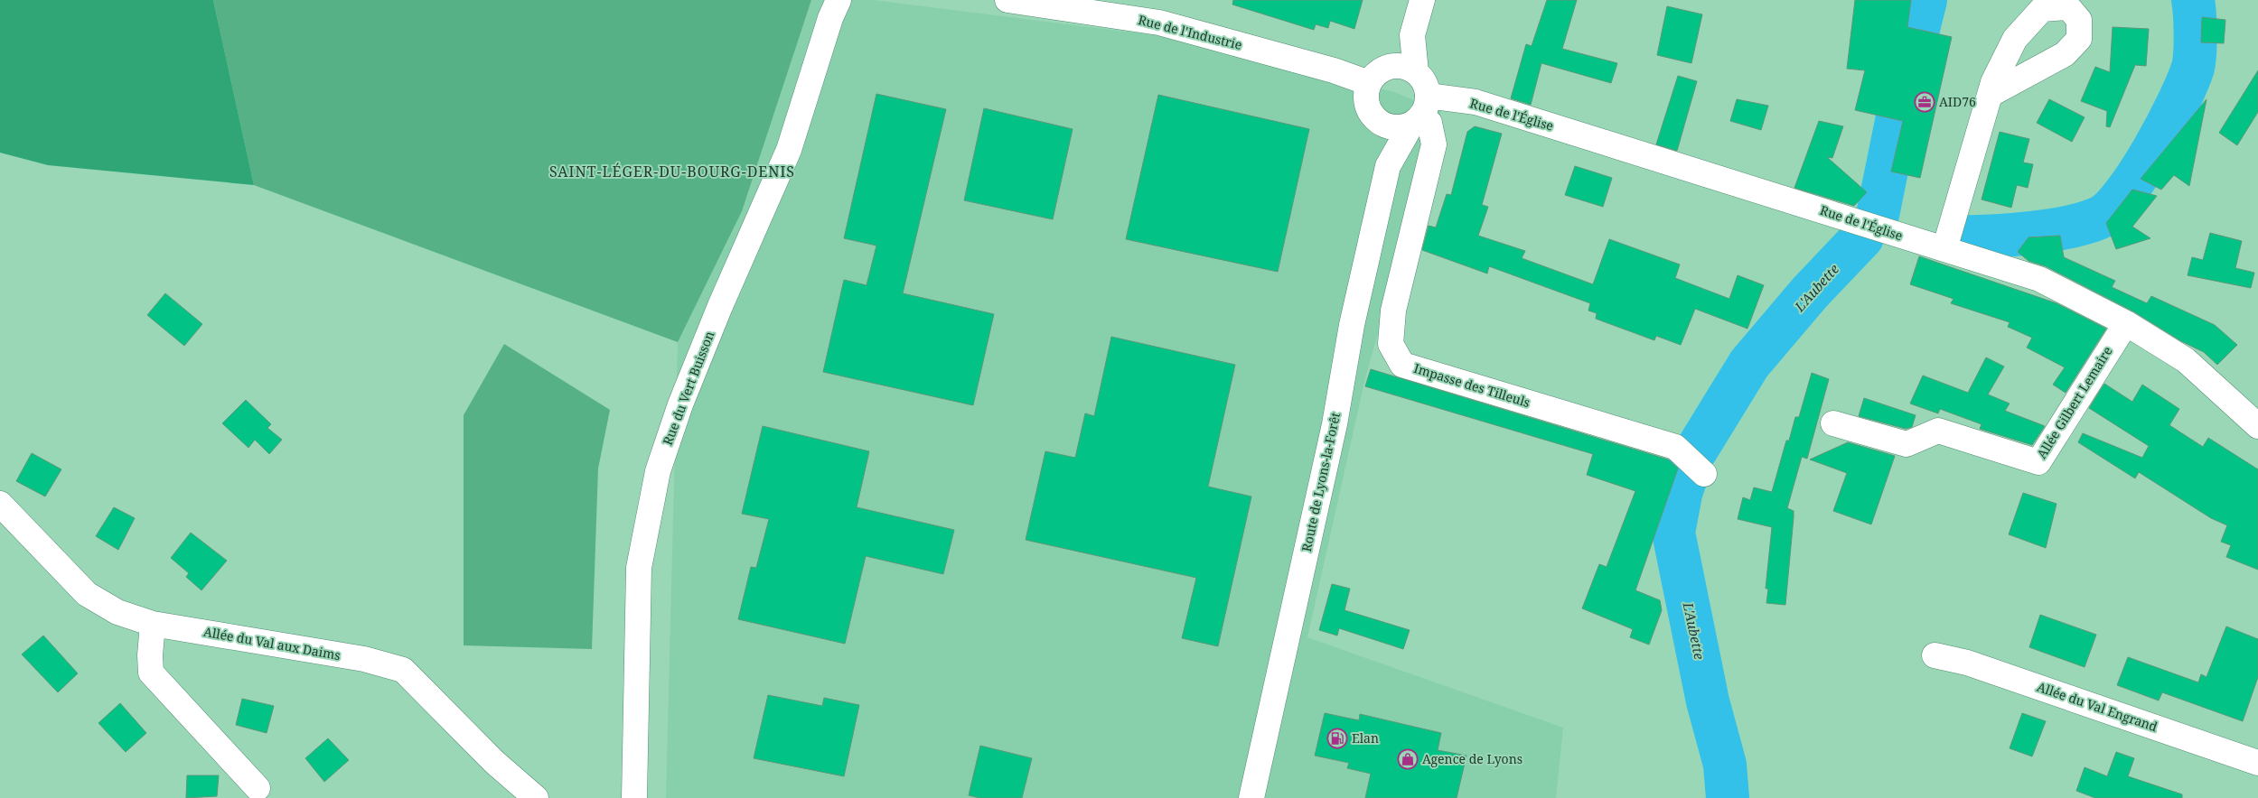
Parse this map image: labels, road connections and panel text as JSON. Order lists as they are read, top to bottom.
{
  "streets": {
    "street": [
      "Rue de l'Industrie",
      "Rue de l'Église",
      "Impasse des Tilleuls",
      "Rue du Vert Buisson",
      "Allée Gilbert Lemaire",
      "Route de Lyons-la-Forêt",
      "Allée du Val aux Daims",
      "Allée du Val Engrand"
    ]
  },
  "crossings": [
    ["Rue de l'Industrie", "Rue de l'Église"],
    ["Rue de l'Industrie", "Impasse des Tilleuls"],
    ["Rue de l'Industrie", "Route de Lyons-la-Forêt"],
    ["Rue de l'Église", "Impasse des Tilleuls"],
    ["Rue de l'Église", "Allée Gilbert Lemaire"],
    ["Rue de l'Église", "Route de Lyons-la-Forêt"],
    ["Impasse des Tilleuls", "Route de Lyons-la-Forêt"]
  ],
  "districts": ["SAINT-LÉGER-DU-BOURG-DENIS"],
  "water": ["L'Aubette"],
  "places": {
    "office": ["AID76"],
    "fuel station": ["Elan"],
    "shop": ["Agence de Lyons"]
  }
}
